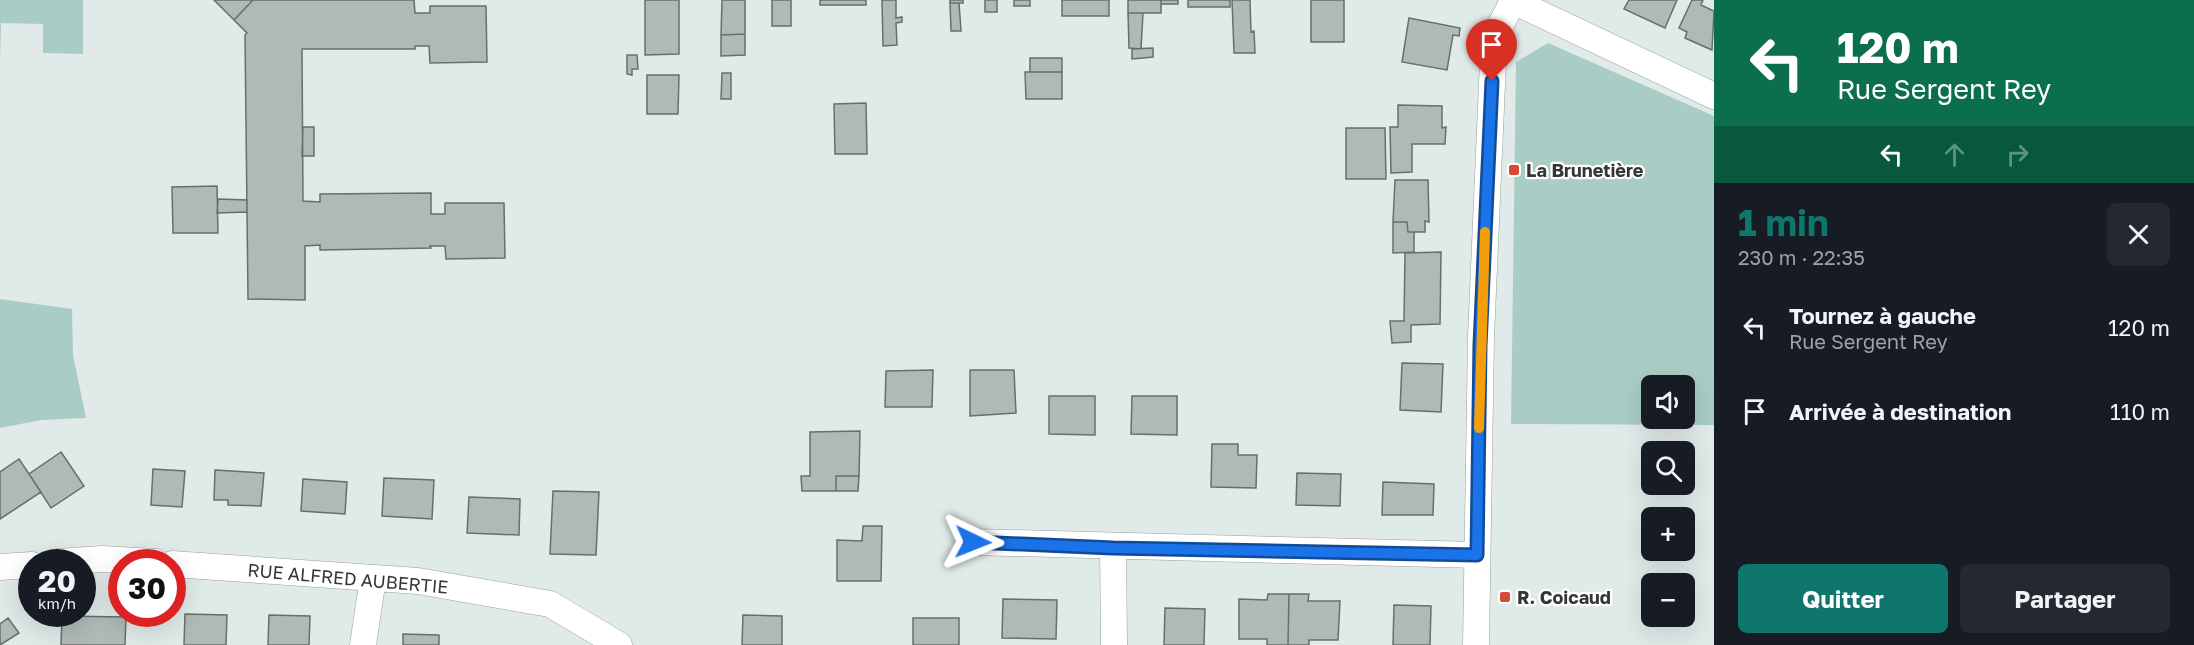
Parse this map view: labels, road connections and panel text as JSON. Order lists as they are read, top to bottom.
{
  "streets": {
    "street": ["RUE ALFRED AUBERTIE"]
  },
  "places": {
    "transit": ["La Brunetière", "R. Coicaud"]
  },
  "page": {
    "turn": ["120 m", "Rue Sergent Rey"],
    "heading": ["1 min", "230 m · 22:35"],
    "list": [
      {
        "name": "Tournez à gauche",
        "note": "Rue Sergent Rey",
        "value": "120 m"
      },
      {
        "name": "Arrivée à destination",
        "value": "110 m"
      }
    ],
    "map_buttons": ["+", "−"],
    "speed": "20 km/h",
    "limit": "30",
    "buttons": ["Quitter", "Partager"]
  }
}
